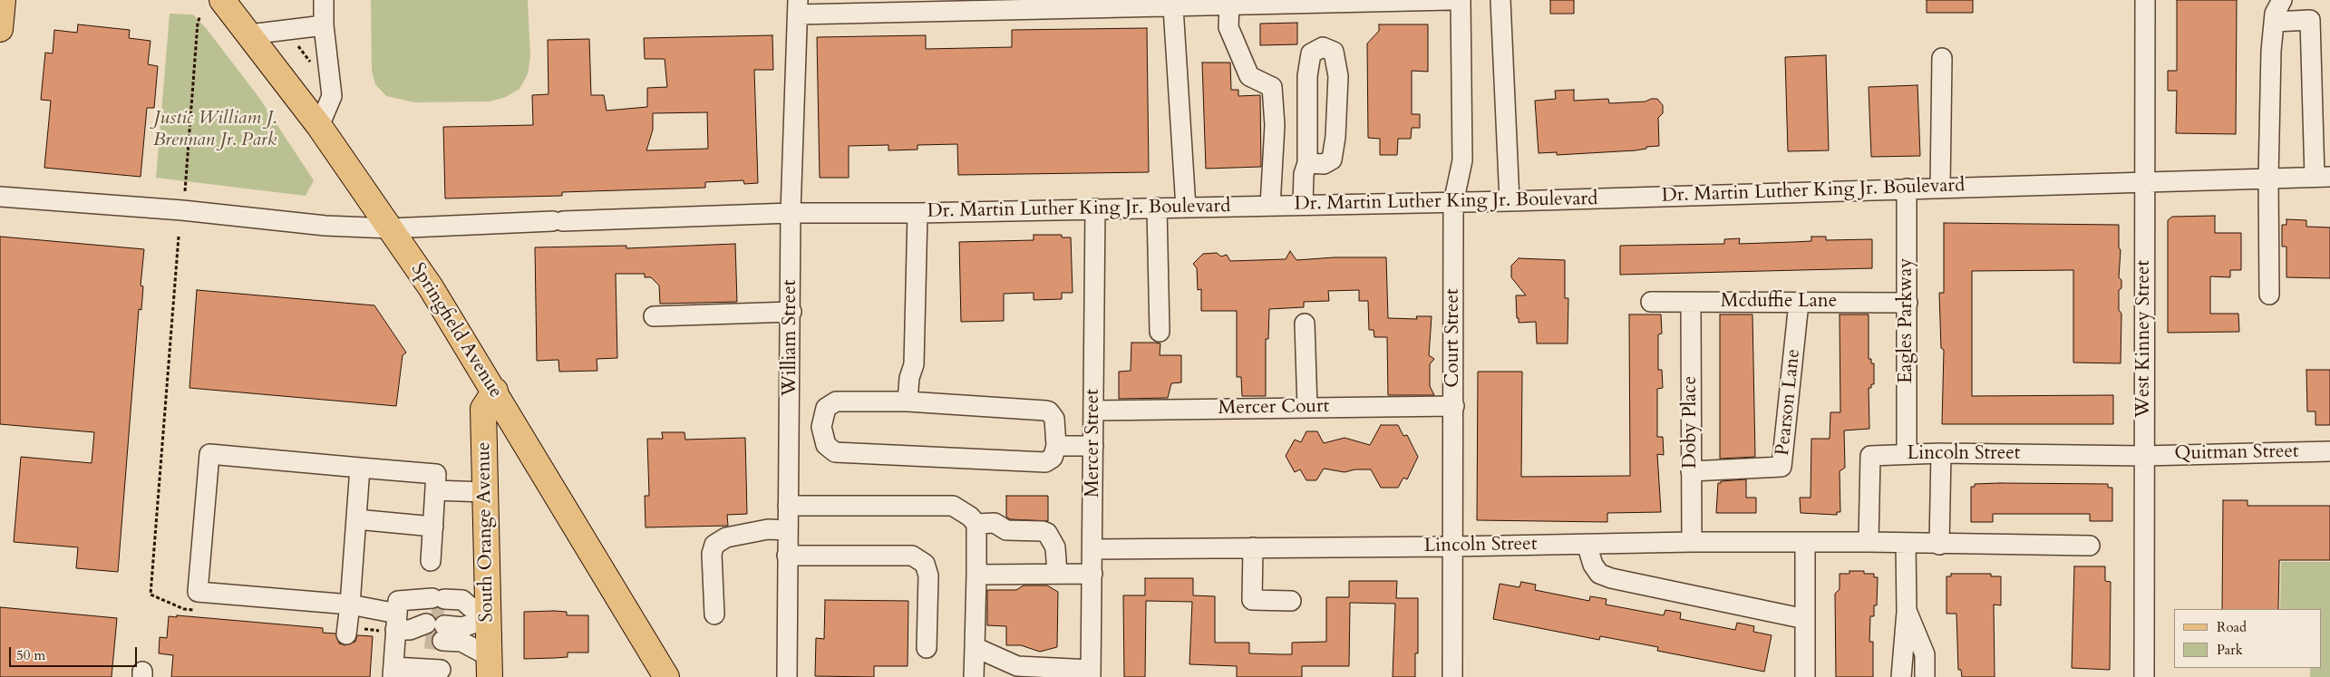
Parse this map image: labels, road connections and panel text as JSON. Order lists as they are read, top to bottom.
{
  "streets": {
    "main road": ["Springfield Avenue", "South Orange Avenue"],
    "street": [
      "Dr. Martin Luther King Jr. Boulevard",
      "Mcduffie Lane",
      "Eagles Parkway",
      "William Street",
      "Court Street",
      "West Kinney Street",
      "Pearson Lane",
      "Mercer Court",
      "Doby Place",
      "Mercer Street",
      "Quitman Street",
      "Lincoln Street"
    ]
  },
  "crossings": [
    ["Dr. Martin Luther King Jr. Boulevard", "Eagles Parkway"],
    ["Dr. Martin Luther King Jr. Boulevard", "Springfield Avenue"],
    ["Dr. Martin Luther King Jr. Boulevard", "William Street"],
    ["Dr. Martin Luther King Jr. Boulevard", "Court Street"],
    ["Dr. Martin Luther King Jr. Boulevard", "West Kinney Street"],
    ["Dr. Martin Luther King Jr. Boulevard", "Mercer Street"],
    ["Mcduffie Lane", "Eagles Parkway"],
    ["Mcduffie Lane", "Pearson Lane"],
    ["Mcduffie Lane", "Doby Place"],
    ["Eagles Parkway", "Lincoln Street"],
    ["Springfield Avenue", "South Orange Avenue"],
    ["Court Street", "Mercer Court"],
    ["Court Street", "Lincoln Street"],
    ["West Kinney Street", "Quitman Street"],
    ["West Kinney Street", "Lincoln Street"],
    ["Pearson Lane", "Doby Place"],
    ["Mercer Court", "Mercer Street"],
    ["Doby Place", "Lincoln Street"],
    ["Mercer Street", "Lincoln Street"],
    ["Quitman Street", "Lincoln Street"]
  ],
  "parks": ["Justic William J. Brennan Jr. Park"],
  "legend": ["Road", "Park"],
  "scale_bar": "50 m"
}
